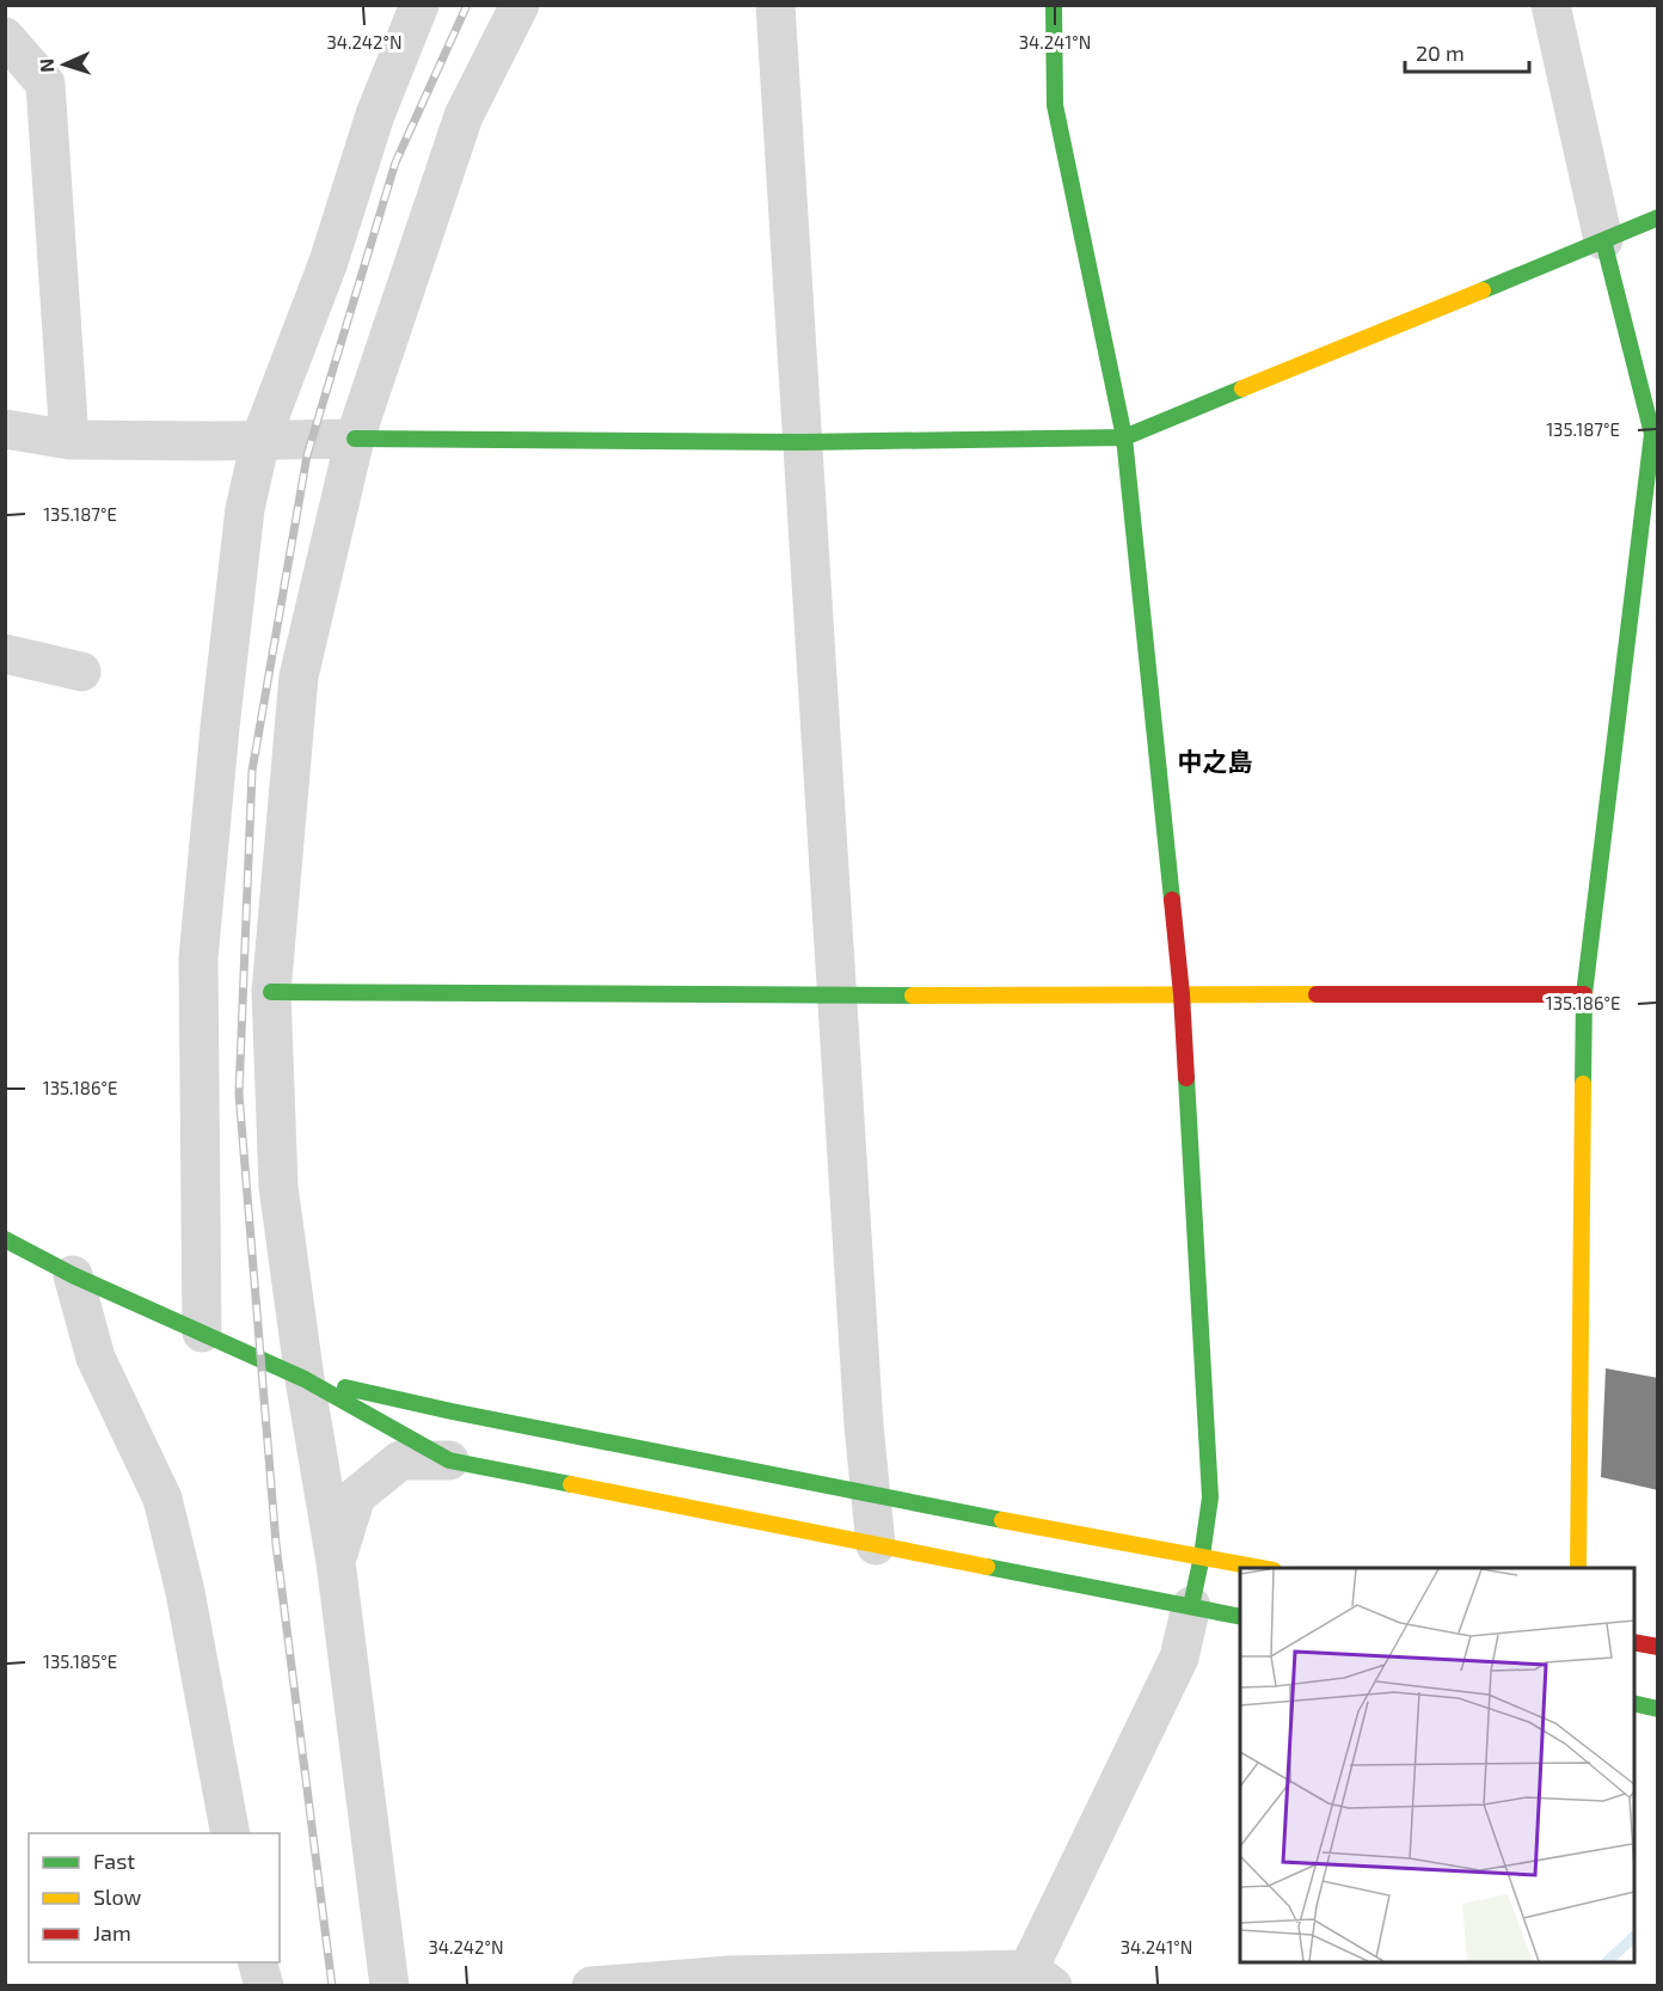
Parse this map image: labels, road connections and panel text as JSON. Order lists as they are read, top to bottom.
{
  "districts": ["中之島"],
  "legend": ["Fast", "Slow", "Jam"],
  "scale_bar": "20 m",
  "north": "left",
  "coordinates": [
    "34.242°N",
    "34.241°N",
    "135.187°E",
    "135.186°E",
    "135.185°E"
  ]
}
